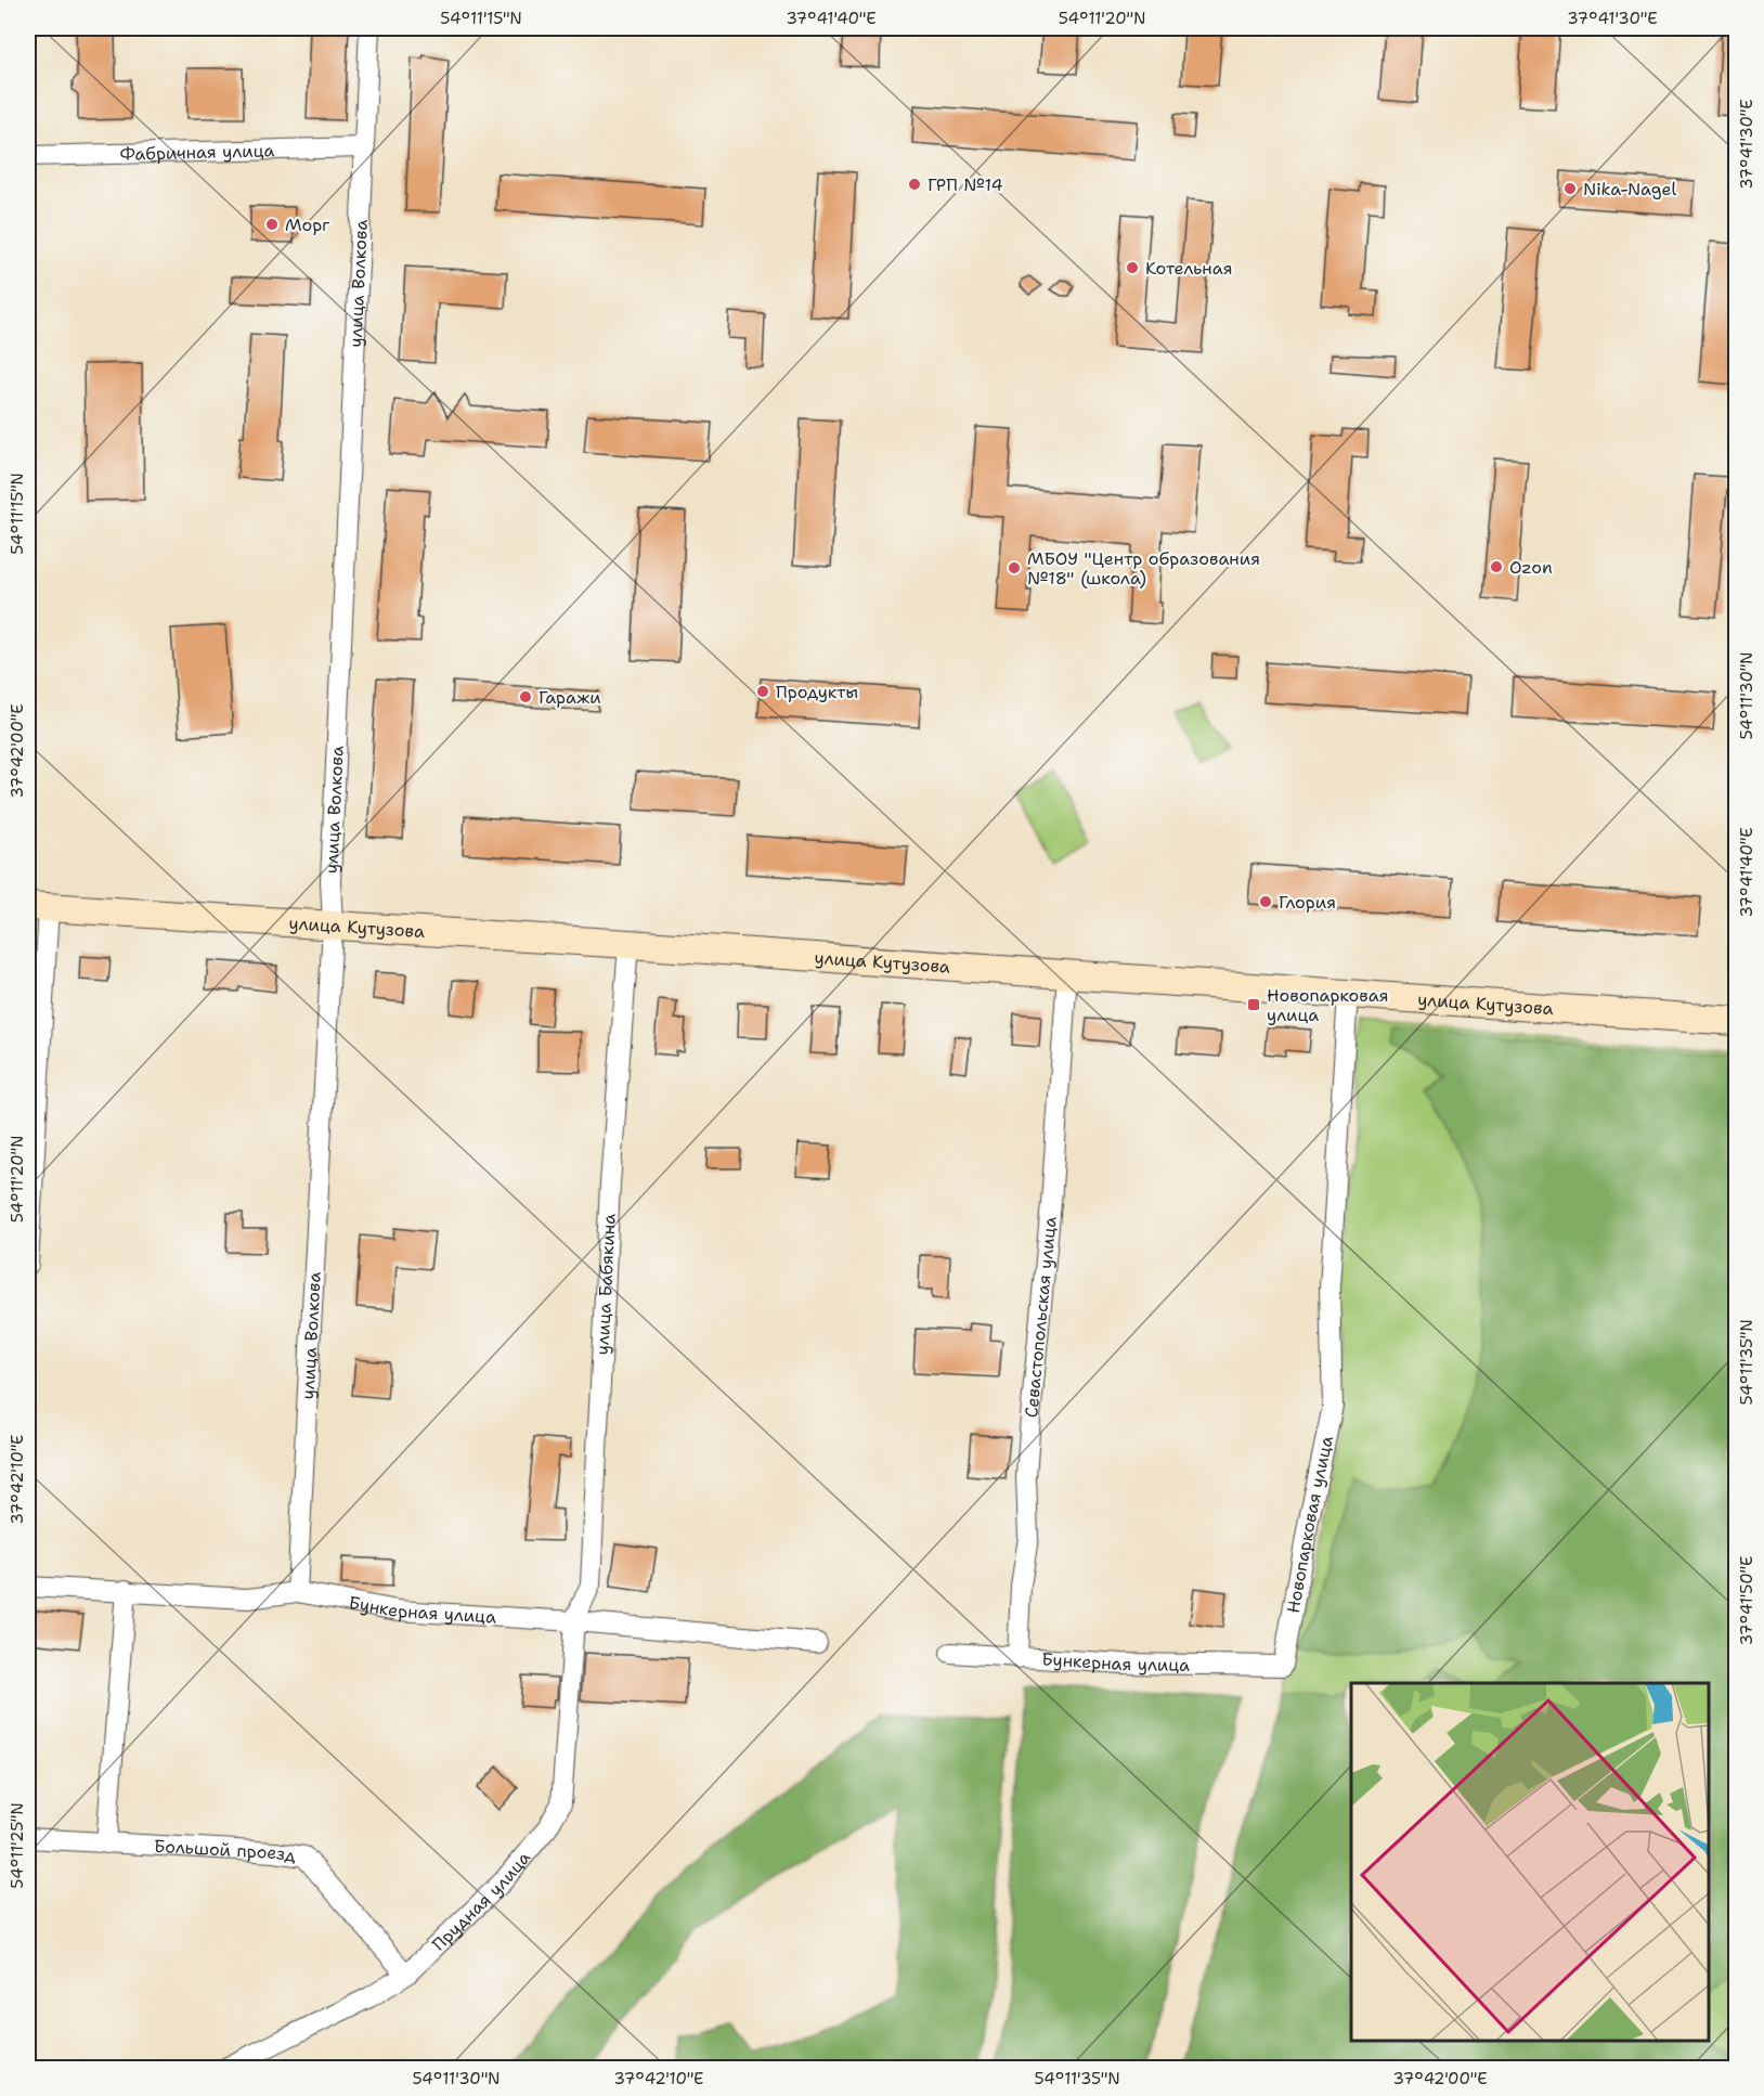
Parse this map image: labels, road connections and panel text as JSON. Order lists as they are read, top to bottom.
{
  "streets": {
    "main road": ["улица Кутузова"],
    "street": [
      "Фабричная улица",
      "улица Волкова",
      "улица Бабякина",
      "Севастопольская улица",
      "Новопарковая улица",
      "Бункерная улица",
      "Большой проезд",
      "Прудная улица"
    ]
  },
  "crossings": [
    ["Фабричная улица", "улица Волкова"],
    ["улица Волкова", "улица Кутузова"],
    ["улица Волкова", "Бункерная улица"],
    ["улица Кутузова", "улица Бабякина"],
    ["улица Кутузова", "Севастопольская улица"],
    ["улица Кутузова", "Новопарковая улица"],
    ["улица Бабякина", "Бункерная улица"],
    ["улица Бабякина", "Прудная улица"],
    ["Севастопольская улица", "Бункерная улица"],
    ["Новопарковая улица", "Бункерная улица"],
    ["Бункерная улица", "Прудная улица"],
    ["Большой проезд", "Прудная улица"]
  ],
  "places": {
    "other": [
      "ГРП №14",
      "Nika-Nagel",
      "Морг",
      "Котельная",
      "Ozon",
      "МБОУ \"Центр образования №18\" (школа)",
      "Продукты",
      "Гаражи",
      "Глория"
    ],
    "transit": ["Новопарковая улица"]
  },
  "coordinates": [
    "54°11'15\"N",
    "37°41'40\"E",
    "54°11'20\"N",
    "37°41'30\"E",
    "54°11'30\"N",
    "37°42'00\"E",
    "54°11'35\"N",
    "37°42'10\"E",
    "37°41'50\"E",
    "54°11'25\"N"
  ]
}
